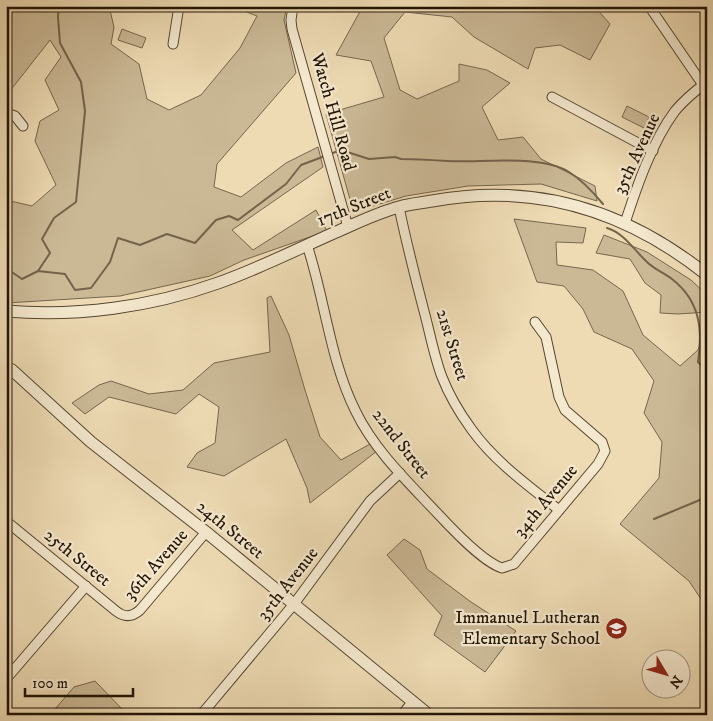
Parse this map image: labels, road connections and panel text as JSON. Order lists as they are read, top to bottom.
{
  "streets": {
    "street": [
      "Watch Hill Road",
      "35th Avenue",
      "17th Street",
      "21st Street",
      "22nd Street",
      "34th Avenue",
      "24th Street",
      "25th Street",
      "36th Avenue"
    ]
  },
  "crossings": [
    ["Watch Hill Road", "17th Street"],
    ["35th Avenue", "17th Street"],
    ["35th Avenue", "22nd Street"],
    ["35th Avenue", "24th Street"],
    ["17th Street", "21st Street"],
    ["17th Street", "22nd Street"],
    ["21st Street", "34th Avenue"],
    ["22nd Street", "34th Avenue"],
    ["24th Street", "36th Avenue"],
    ["25th Street", "36th Avenue"]
  ],
  "places": {
    "school or university": ["Immanuel Lutheran Elementary School"]
  },
  "scale_bar": "100 m",
  "north": "bottom right"
}
